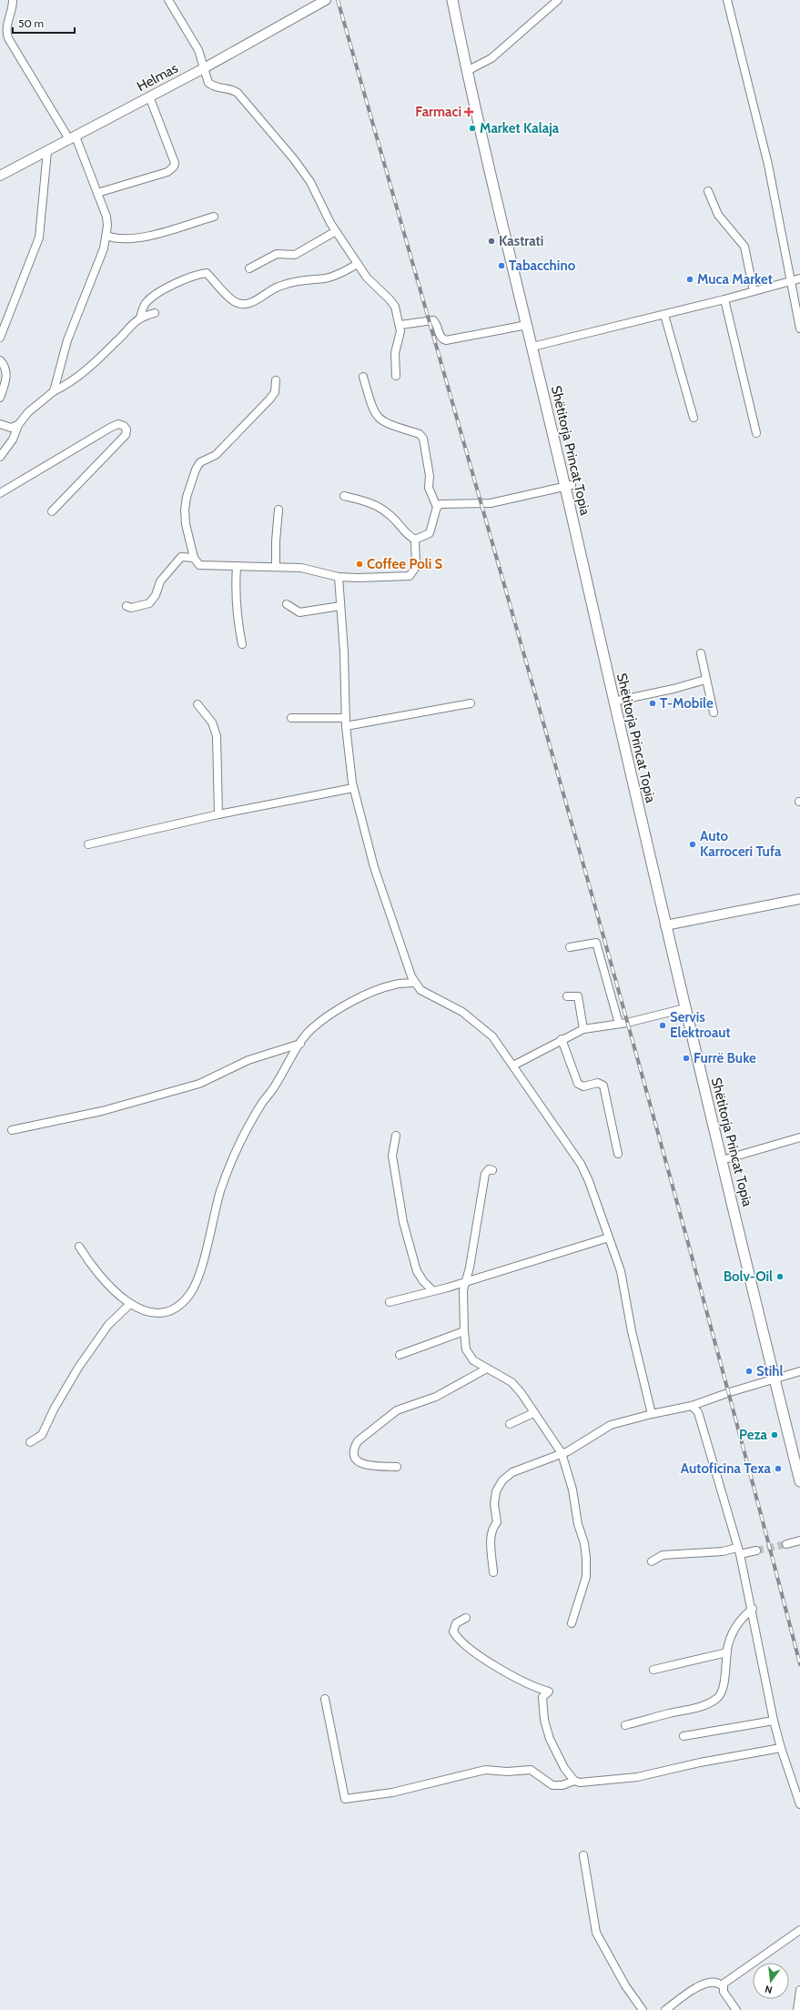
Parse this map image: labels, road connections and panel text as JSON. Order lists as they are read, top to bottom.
{
  "streets": {
    "main road": ["Shëtitorja Princat Topia"],
    "street": ["Helmas"]
  },
  "places": {
    "health": ["Farmaci"],
    "other": [
      "Market Kalaja",
      "Kastrati",
      "Tabacchino",
      "Muca Market",
      "Coffee Poli S",
      "T-Mobile",
      "Auto Karroceri Tufa",
      "Servis Elektroaut",
      "Furrë Buke",
      "Bolv-Oil",
      "Stihl",
      "Peza",
      "Autoficina Texa"
    ]
  },
  "scale_bar": "50 m",
  "north": "bottom"
}
